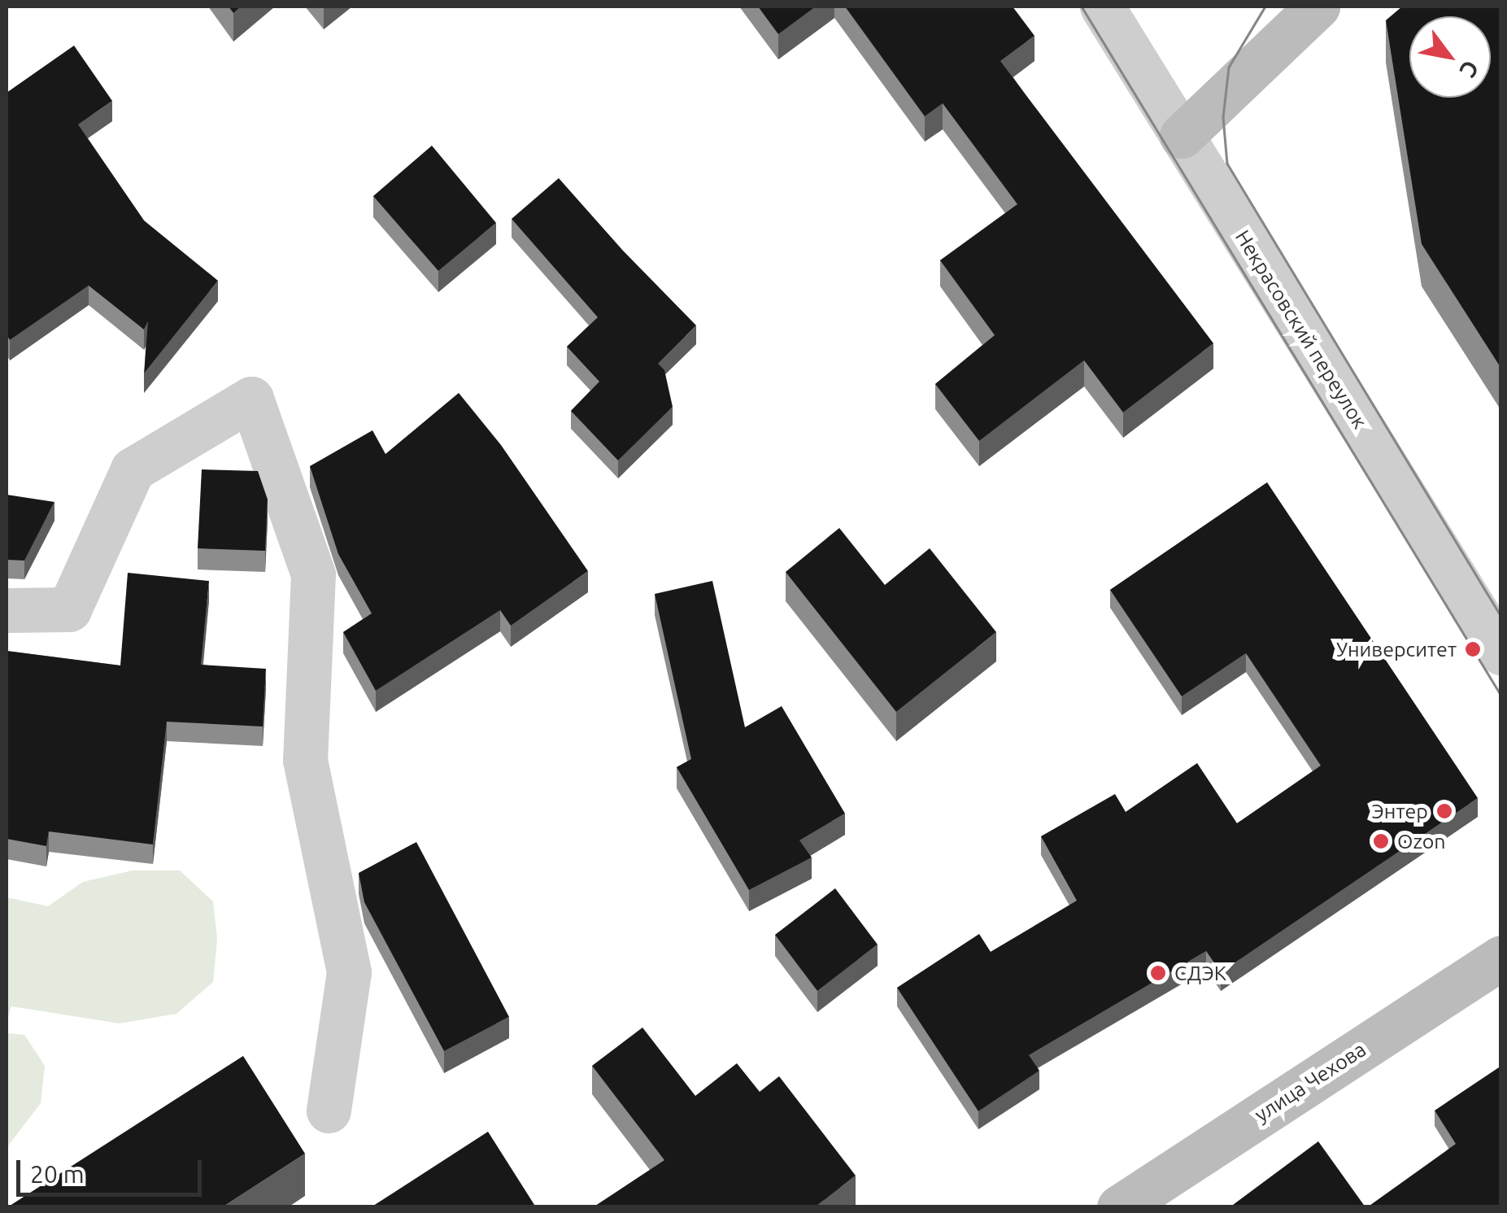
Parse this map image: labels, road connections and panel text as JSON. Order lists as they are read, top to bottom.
{
  "streets": {
    "main road": ["улица Чехова"],
    "street": ["Некрасовский переулок"]
  },
  "places": [
    "Университет",
    "Энтер",
    "Ozon",
    "СДЭК"
  ],
  "scale_bar": "20 m",
  "north": "bottom right"
}
